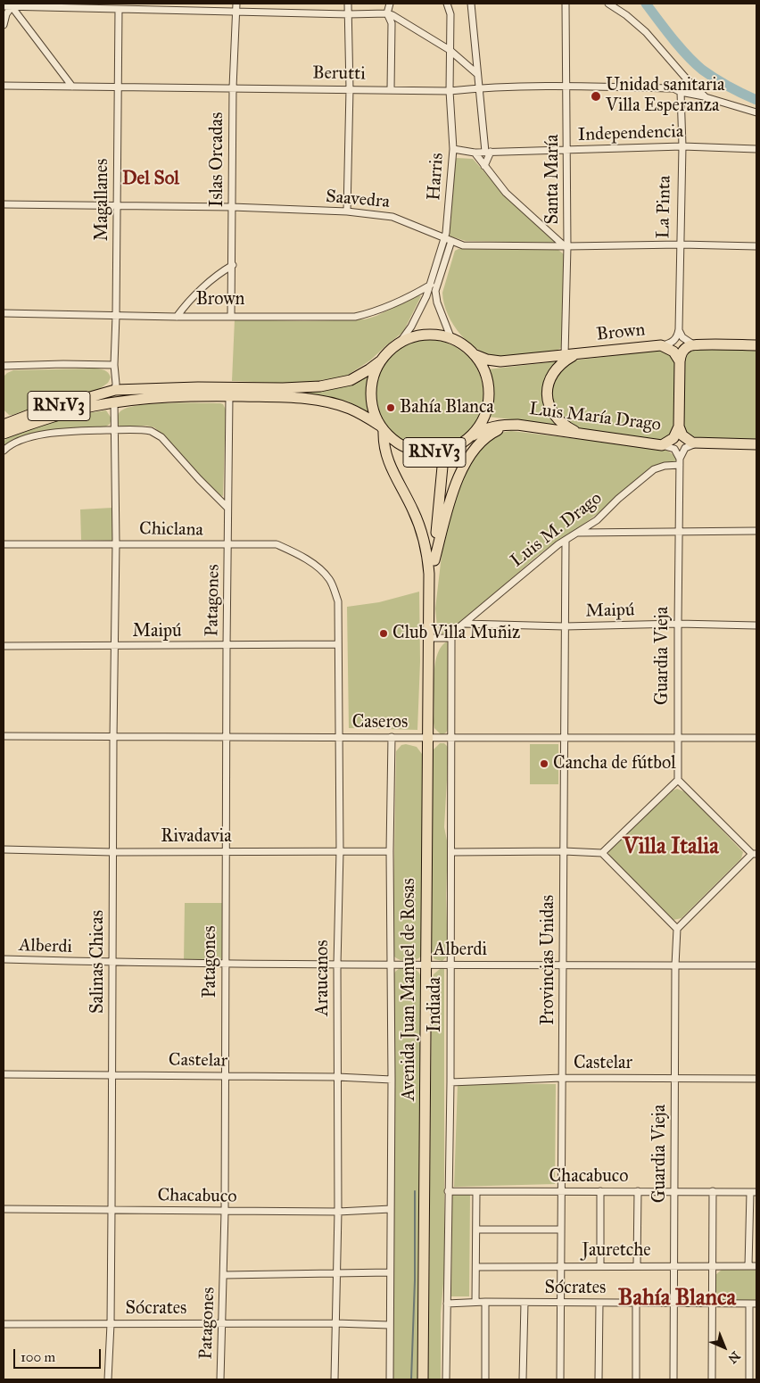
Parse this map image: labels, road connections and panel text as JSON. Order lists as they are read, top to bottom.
{
  "streets": {
    "main road": [
      "Brown",
      "RN1V3",
      "Luis María Drago",
      "Avenida Juan Manuel de Rosas"
    ],
    "street": [
      "Berutti",
      "Independencia",
      "Islas Orcadas",
      "Harris",
      "Santa María",
      "Magallanes",
      "Saavedra",
      "La Pinta",
      "Chiclana",
      "Luis M. Drago",
      "Patagones",
      "Maipú",
      "Guardia Vieja",
      "Caseros",
      "Rivadavia",
      "Alberdi",
      "Provincias Unidas",
      "Salinas Chicas",
      "Araucanos",
      "Indiada",
      "Castelar",
      "Chacabuco",
      "Jauretche",
      "Sócrates"
    ]
  },
  "crossings": [
    ["Berutti", "Islas Orcadas"],
    ["Berutti", "Harris"],
    ["Berutti", "Santa María"],
    ["Berutti", "Magallanes"],
    ["Berutti", "La Pinta"],
    ["Independencia", "Harris"],
    ["Independencia", "Santa María"],
    ["Independencia", "La Pinta"],
    ["Islas Orcadas", "Saavedra"],
    ["Islas Orcadas", "Brown"],
    ["Harris", "Saavedra"],
    ["Harris", "Brown"],
    ["Harris", "RN1V3"],
    ["Harris", "Luis María Drago"],
    ["Harris", "Avenida Juan Manuel de Rosas"],
    ["Santa María", "Saavedra"],
    ["Santa María", "Brown"],
    ["Magallanes", "Saavedra"],
    ["Magallanes", "Brown"],
    ["Magallanes", "RN1V3"],
    ["Saavedra", "La Pinta"],
    ["Brown", "RN1V3"],
    ["Brown", "Luis María Drago"],
    ["Brown", "Avenida Juan Manuel de Rosas"],
    ["RN1V3", "Luis María Drago"],
    ["RN1V3", "Avenida Juan Manuel de Rosas"],
    ["Luis María Drago", "Avenida Juan Manuel de Rosas"],
    ["Chiclana", "Patagones"],
    ["Chiclana", "Salinas Chicas"],
    ["Chiclana", "Araucanos"],
    ["Luis M. Drago", "Maipú"],
    ["Luis M. Drago", "Provincias Unidas"],
    ["Luis M. Drago", "Indiada"],
    ["Patagones", "Maipú"],
    ["Patagones", "Caseros"],
    ["Patagones", "Rivadavia"],
    ["Patagones", "Alberdi"],
    ["Patagones", "Castelar"],
    ["Patagones", "Chacabuco"],
    ["Patagones", "Sócrates"],
    ["Maipú", "Guardia Vieja"],
    ["Maipú", "Provincias Unidas"],
    ["Maipú", "Salinas Chicas"],
    ["Maipú", "Araucanos"],
    ["Guardia Vieja", "Caseros"],
    ["Guardia Vieja", "Alberdi"],
    ["Guardia Vieja", "Castelar"],
    ["Guardia Vieja", "Chacabuco"],
    ["Guardia Vieja", "Jauretche"],
    ["Guardia Vieja", "Sócrates"],
    ["Caseros", "Provincias Unidas"],
    ["Caseros", "Salinas Chicas"],
    ["Caseros", "Araucanos"],
    ["Caseros", "Avenida Juan Manuel de Rosas"],
    ["Caseros", "Indiada"],
    ["Rivadavia", "Salinas Chicas"],
    ["Rivadavia", "Araucanos"],
    ["Alberdi", "Provincias Unidas"],
    ["Alberdi", "Salinas Chicas"],
    ["Alberdi", "Araucanos"],
    ["Alberdi", "Avenida Juan Manuel de Rosas"],
    ["Alberdi", "Indiada"],
    ["Provincias Unidas", "Castelar"],
    ["Provincias Unidas", "Chacabuco"],
    ["Provincias Unidas", "Jauretche"],
    ["Provincias Unidas", "Sócrates"],
    ["Salinas Chicas", "Castelar"],
    ["Salinas Chicas", "Chacabuco"],
    ["Salinas Chicas", "Sócrates"],
    ["Araucanos", "Castelar"],
    ["Araucanos", "Chacabuco"],
    ["Araucanos", "Sócrates"],
    ["Indiada", "Castelar"],
    ["Indiada", "Chacabuco"],
    ["Indiada", "Sócrates"]
  ],
  "districts": ["Del Sol", "Villa Italia", "Bahía Blanca"],
  "places": [
    "Unidad sanitaria Villa Esperanza",
    "Bahía Blanca",
    "Club Villa Muñiz",
    "Cancha de fútbol"
  ],
  "scale_bar": "100 m",
  "north": "bottom right"
}
